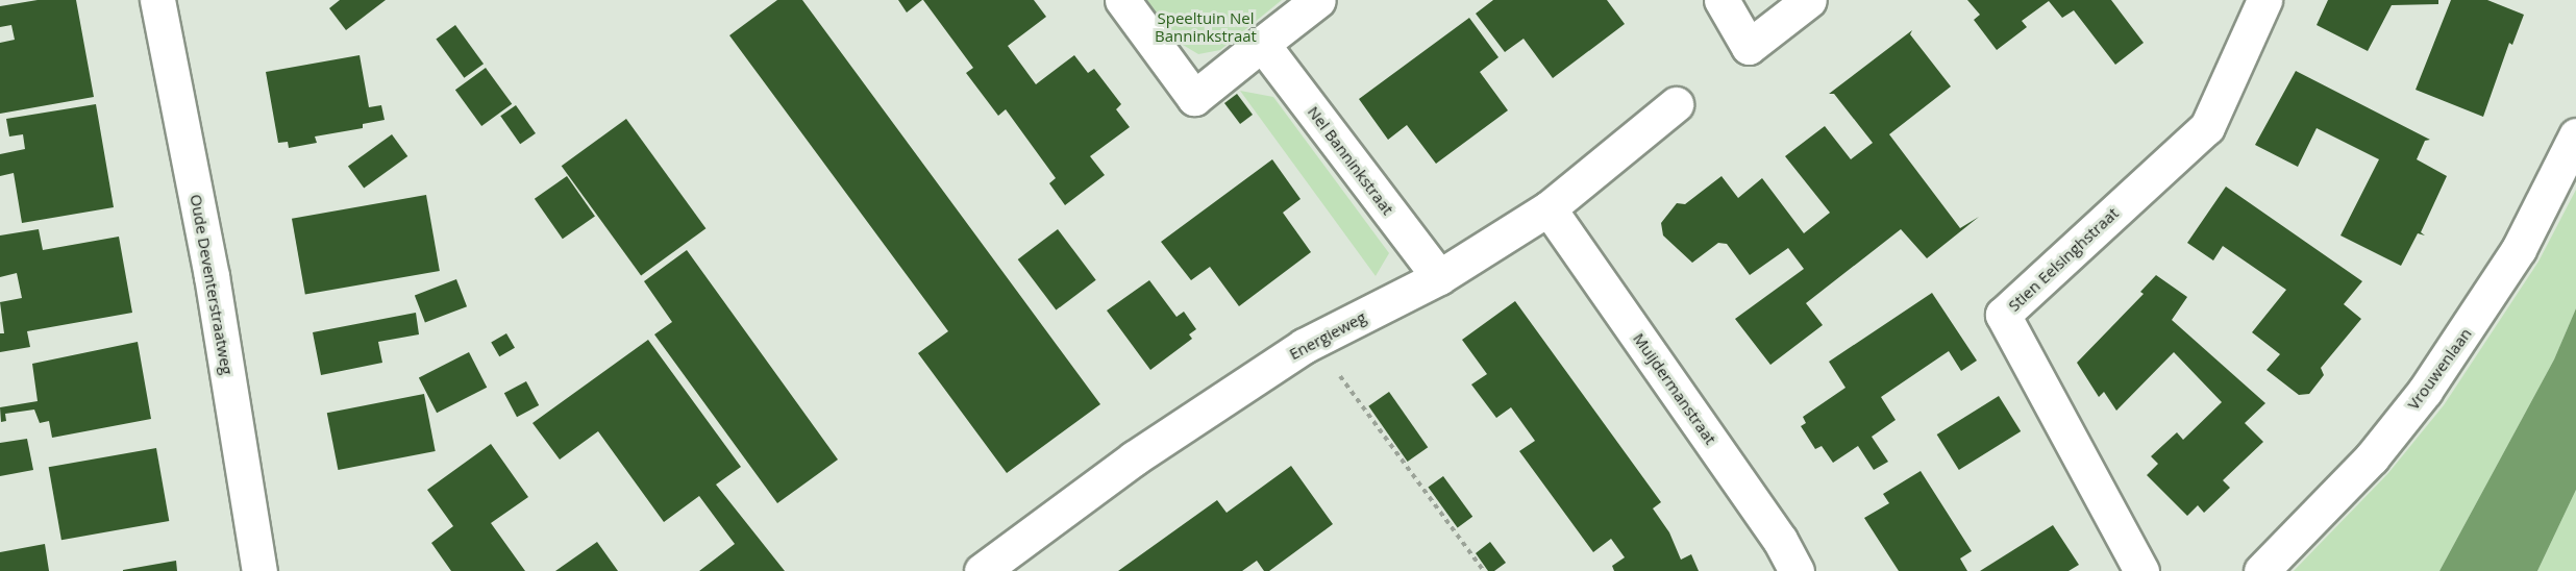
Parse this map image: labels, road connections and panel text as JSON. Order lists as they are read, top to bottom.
{
  "streets": {
    "street": [
      "Nel Banninkstraat",
      "Stien Eelsinghstraat",
      "Oude Deventerstraatweg",
      "Energieweg",
      "Vrouwenlaan",
      "Muijdermanstraat"
    ]
  },
  "crossings": [
    ["Nel Banninkstraat", "Energieweg"],
    ["Energieweg", "Muijdermanstraat"]
  ],
  "parks": ["Speeltuin Nel Banninkstraat"]
}
